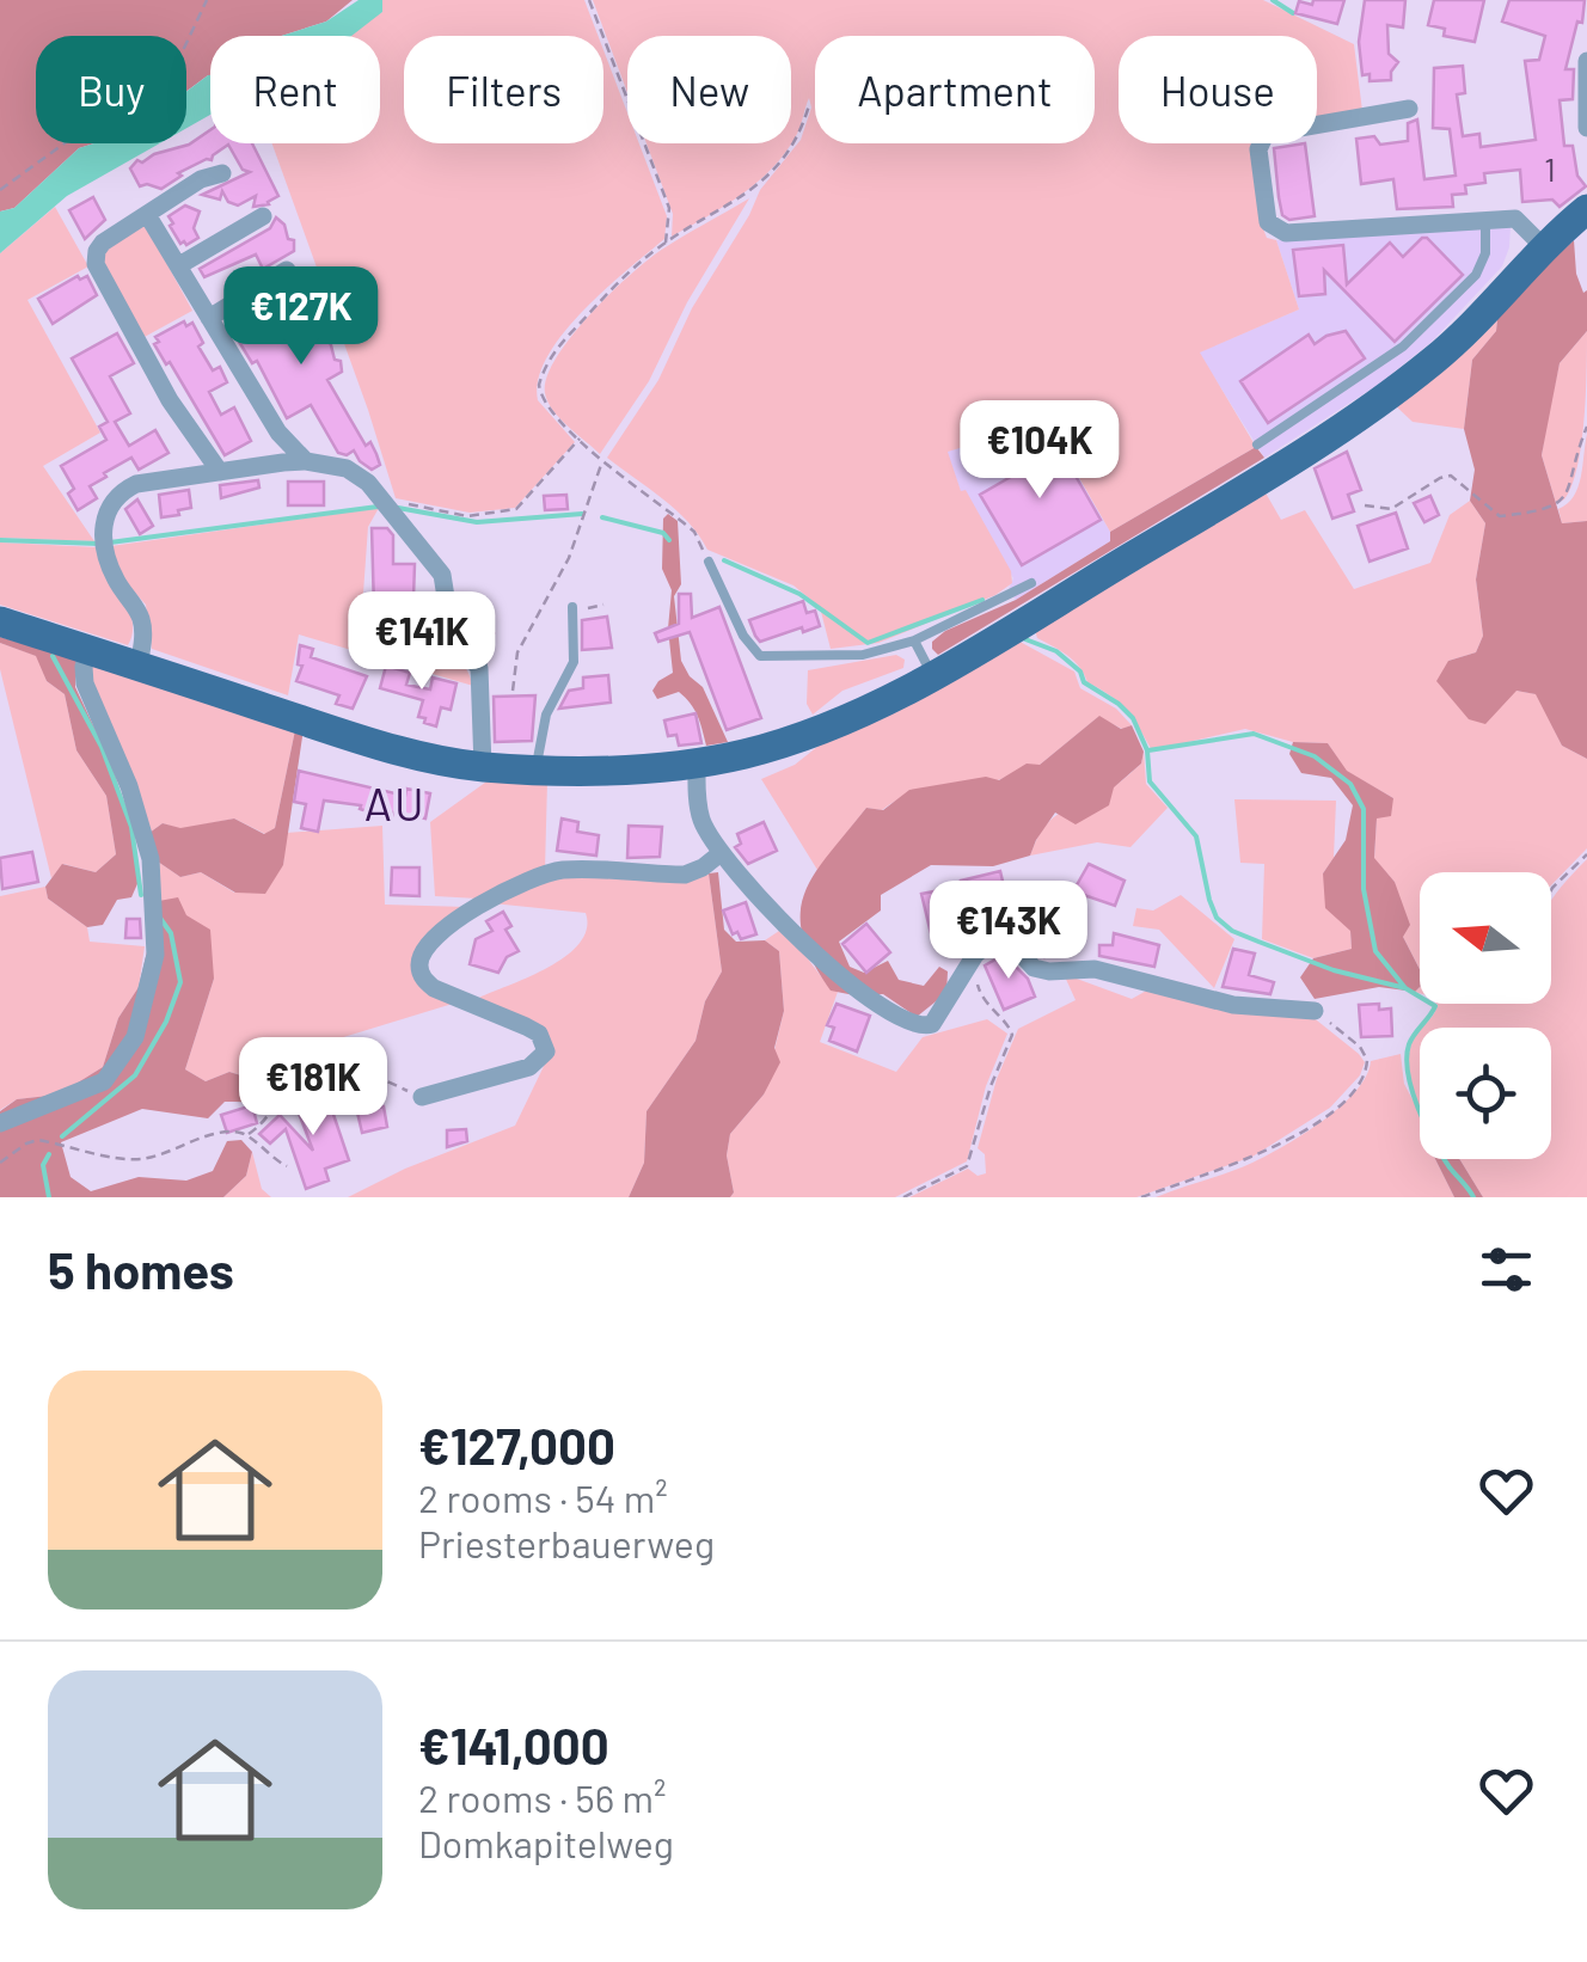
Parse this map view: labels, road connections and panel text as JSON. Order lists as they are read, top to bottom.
{
  "districts": ["AU"],
  "house_numbers": ["1"],
  "north": "left",
  "page": {
    "chip": [
      "Buy",
      "Rent",
      "Filters",
      "New",
      "Apartment",
      "House"
    ],
    "price": [
      "€127K",
      "€104K",
      "€141K",
      "€143K",
      "€181K"
    ],
    "heading": "5 homes",
    "list": [
      {
        "name": "€127,000",
        "note": "2 rooms · 54 m² · Priesterbauerweg"
      },
      {
        "name": "€141,000",
        "note": "2 rooms · 56 m² · Domkapitelweg"
      }
    ]
  }
}
